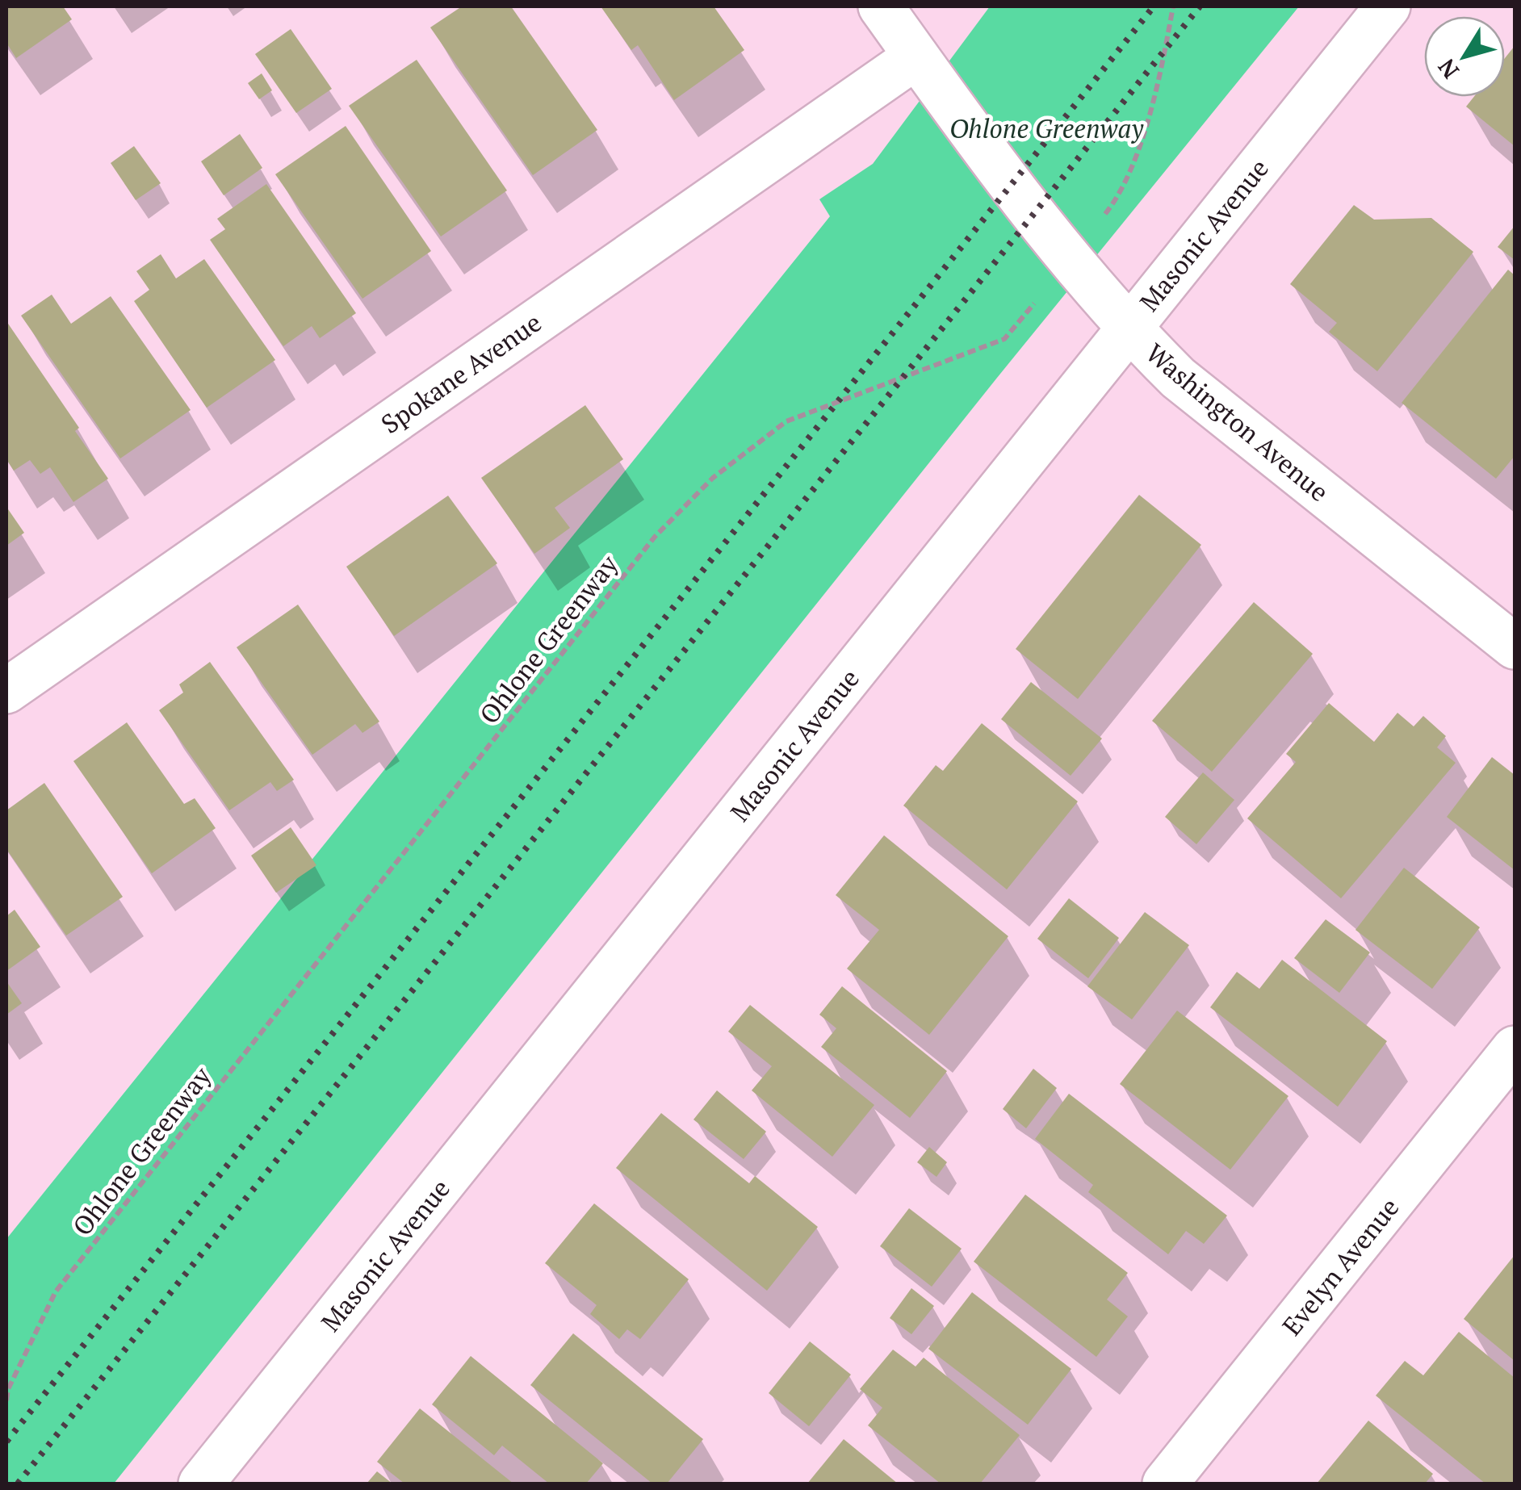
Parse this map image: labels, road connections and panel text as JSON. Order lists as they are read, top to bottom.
{
  "streets": {
    "street": [
      "Masonic Avenue",
      "Spokane Avenue",
      "Washington Avenue",
      "Evelyn Avenue"
    ],
    "path": ["Ohlone Greenway"]
  },
  "crossings": [
    ["Masonic Avenue", "Washington Avenue"],
    ["Spokane Avenue", "Washington Avenue"],
    ["Washington Avenue", "Ohlone Greenway"]
  ],
  "parks": ["Ohlone Greenway"],
  "north": "bottom left"
}
